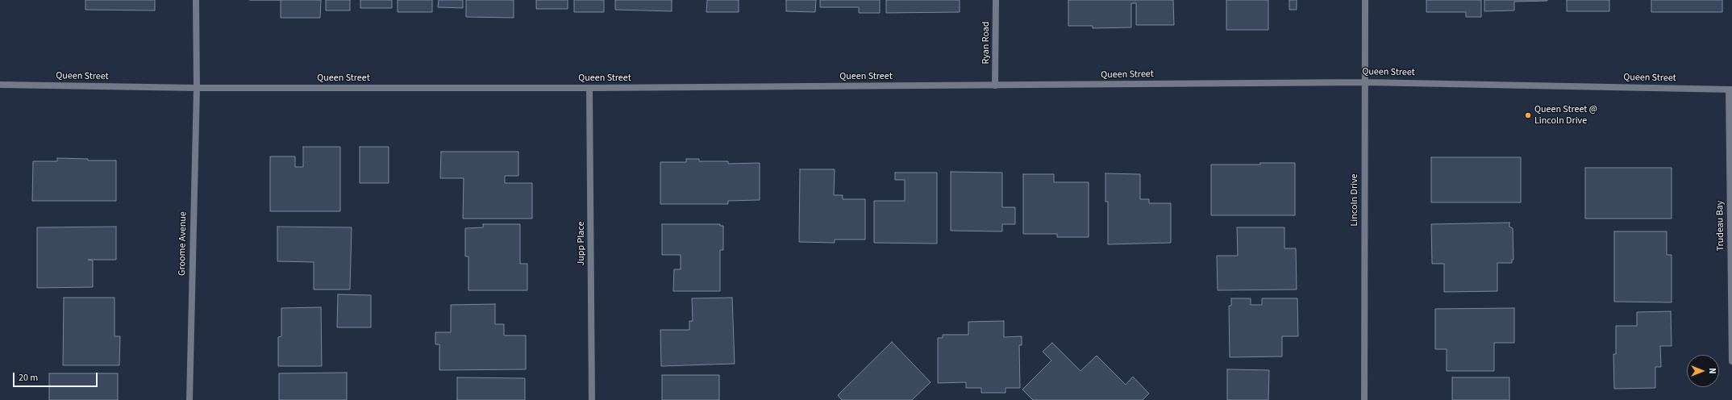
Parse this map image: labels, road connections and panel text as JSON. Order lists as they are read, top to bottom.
{
  "streets": {
    "street": [
      "Ryan Road",
      "Queen Street",
      "Lincoln Drive",
      "Trudeau Bay",
      "Groome Avenue",
      "Jupp Place"
    ]
  },
  "crossings": [
    ["Ryan Road", "Queen Street"],
    ["Queen Street", "Lincoln Drive"],
    ["Queen Street", "Trudeau Bay"],
    ["Queen Street", "Groome Avenue"],
    ["Queen Street", "Jupp Place"]
  ],
  "places": ["Queen Street @ Lincoln Drive"],
  "scale_bar": "20 m",
  "north": "right"
}
